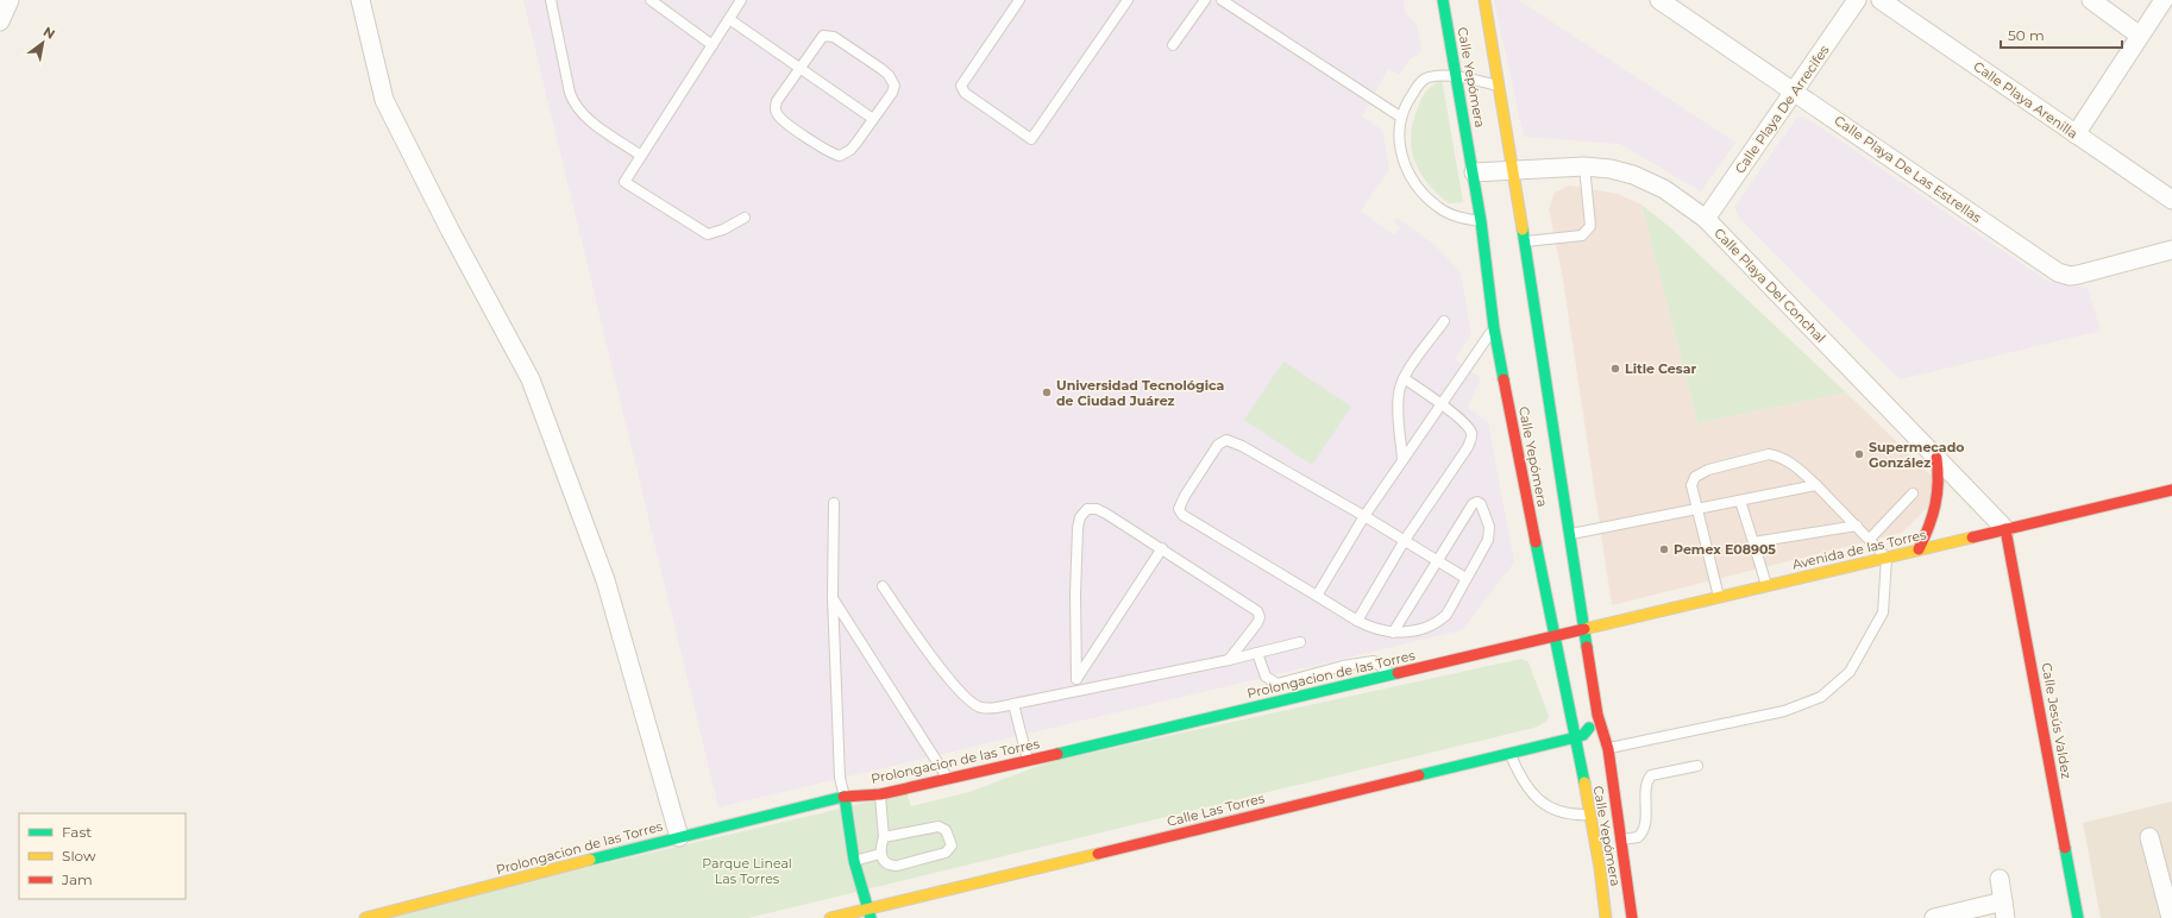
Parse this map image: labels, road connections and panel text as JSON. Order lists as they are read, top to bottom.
{
  "streets": {
    "main road": [
      "Calle Yepómera",
      "Avenida de las Torres",
      "Prolongacion de las Torres",
      "Calle Jesús Valdez",
      "Calle Las Torres"
    ],
    "street": [
      "Calle Playa Arenilla",
      "Calle Playa De Arrecifes",
      "Calle Playa De Las Estrellas",
      "Calle Playa Del Conchal"
    ]
  },
  "crossings": [
    ["Calle Yepómera", "Calle Playa Del Conchal"],
    ["Calle Yepómera", "Avenida de las Torres"],
    ["Calle Yepómera", "Prolongacion de las Torres"],
    ["Calle Yepómera", "Calle Las Torres"],
    ["Calle Playa De Arrecifes", "Calle Playa De Las Estrellas"],
    ["Calle Playa De Arrecifes", "Calle Playa Del Conchal"],
    ["Calle Playa Del Conchal", "Avenida de las Torres"],
    ["Calle Playa Del Conchal", "Calle Jesús Valdez"],
    ["Avenida de las Torres", "Prolongacion de las Torres"],
    ["Avenida de las Torres", "Calle Jesús Valdez"]
  ],
  "parks": ["Parque Lineal Las Torres"],
  "places": [
    "Litle Cesar",
    "Universidad Tecnológica de Ciudad Juárez",
    "Supermecado González",
    "Pemex E08905"
  ],
  "legend": ["Fast", "Slow", "Jam"],
  "scale_bar": "50 m",
  "north": "top right"
}
